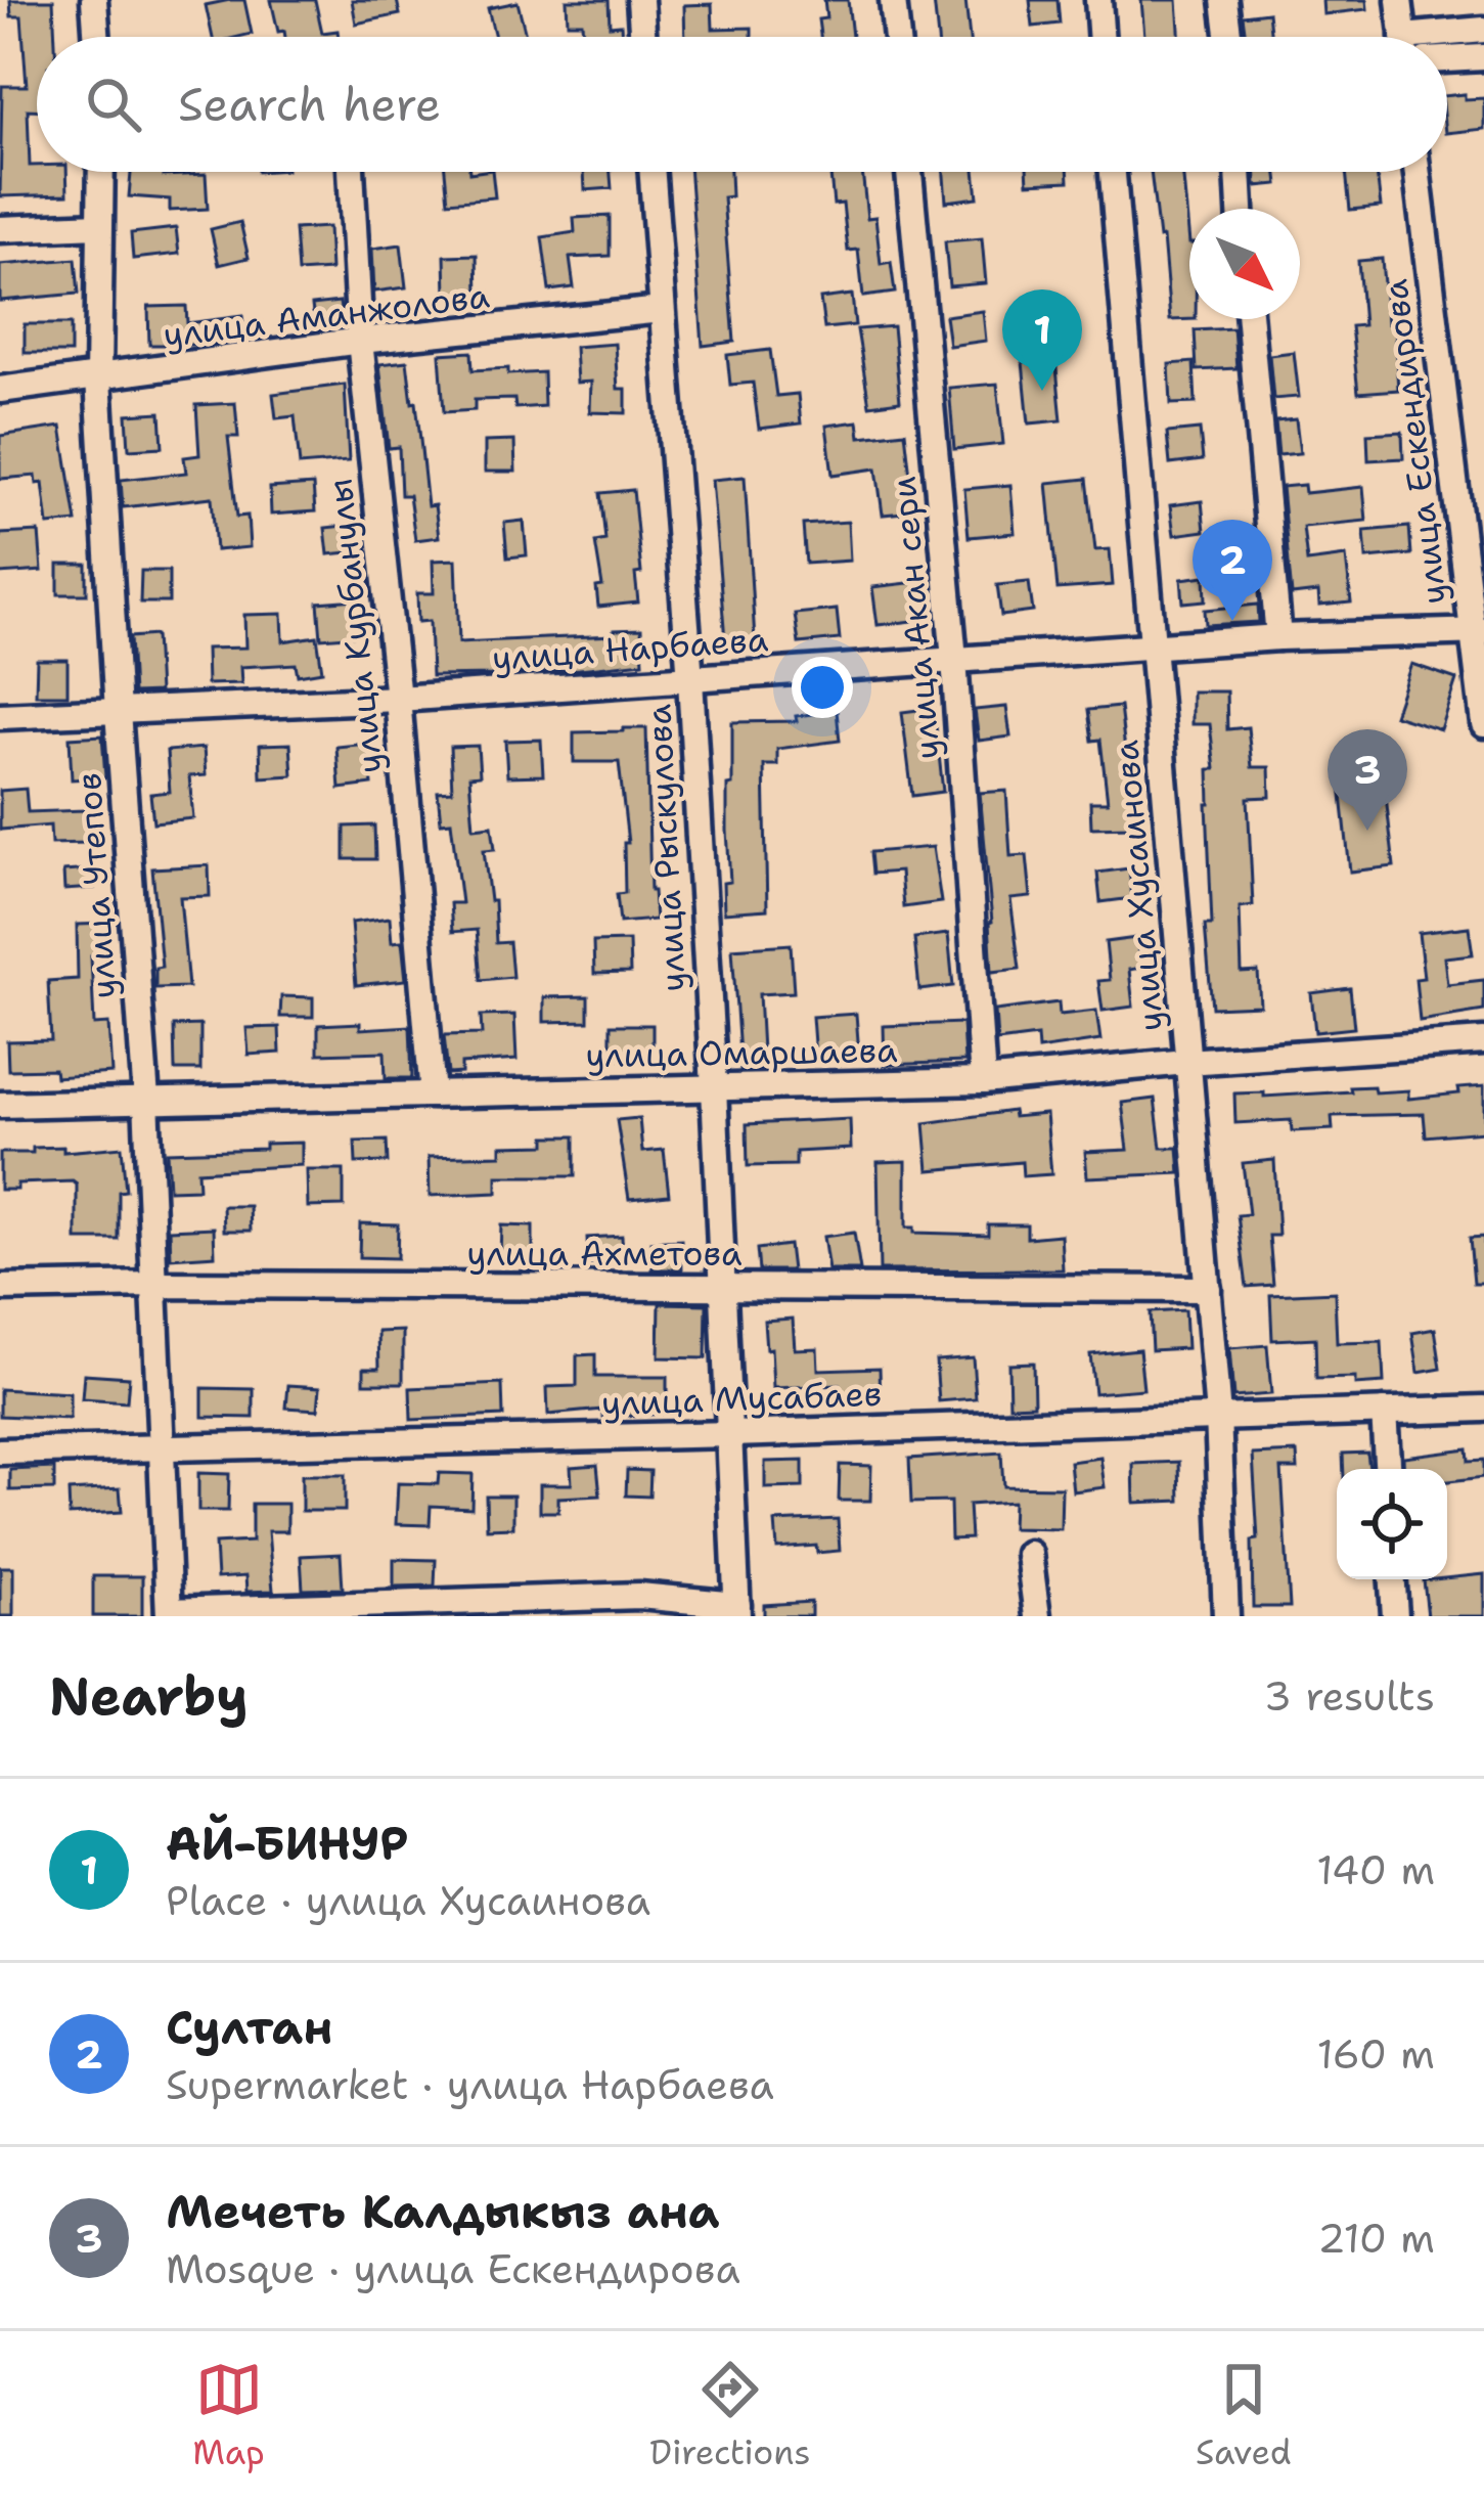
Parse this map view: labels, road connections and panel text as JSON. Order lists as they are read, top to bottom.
{
  "streets": {
    "street": [
      "улица Аманжолова",
      "улица Ескендирова",
      "улица Акан сери",
      "улица Курбанулы",
      "улица Нарбаева",
      "улица Рыскулова",
      "улица Утепов",
      "улица Хусаинова",
      "улица Омаршаева",
      "улица Ахметова",
      "улица Мусабаев"
    ]
  },
  "crossings": [
    ["улица Аманжолова", "улица Курбанулы"],
    ["улица Аманжолова", "улица Рыскулова"],
    ["улица Аманжолова", "улица Утепов"],
    ["улица Ескендирова", "улица Нарбаева"],
    ["улица Акан сери", "улица Нарбаева"],
    ["улица Акан сери", "улица Омаршаева"],
    ["улица Курбанулы", "улица Нарбаева"],
    ["улица Курбанулы", "улица Омаршаева"],
    ["улица Нарбаева", "улица Рыскулова"],
    ["улица Нарбаева", "улица Утепов"],
    ["улица Нарбаева", "улица Хусаинова"],
    ["улица Рыскулова", "улица Омаршаева"],
    ["улица Рыскулова", "улица Ахметова"],
    ["улица Рыскулова", "улица Мусабаев"],
    ["улица Утепов", "улица Омаршаева"],
    ["улица Утепов", "улица Ахметова"],
    ["улица Утепов", "улица Мусабаев"],
    ["улица Хусаинова", "улица Омаршаева"],
    ["улица Хусаинова", "улица Ахметова"],
    ["улица Хусаинова", "улица Мусабаев"]
  ],
  "north": "bottom right",
  "page": {
    "search": "Search here",
    "pins": ["1", "2", "3"],
    "heading": ["Nearby", "3 results"],
    "list": [
      {
        "mark": "1",
        "name": "АЙ-БИНУР",
        "note": "Place · улица Хусаинова",
        "value": "140 m"
      },
      {
        "mark": "2",
        "name": "Султан",
        "note": "Supermarket · улица Нарбаева",
        "value": "160 m"
      },
      {
        "mark": "3",
        "name": "Мечеть Калдыкыз ана",
        "note": "Mosque · улица Ескендирова",
        "value": "210 m"
      }
    ],
    "nav": ["Map", "Directions", "Saved"]
  }
}
